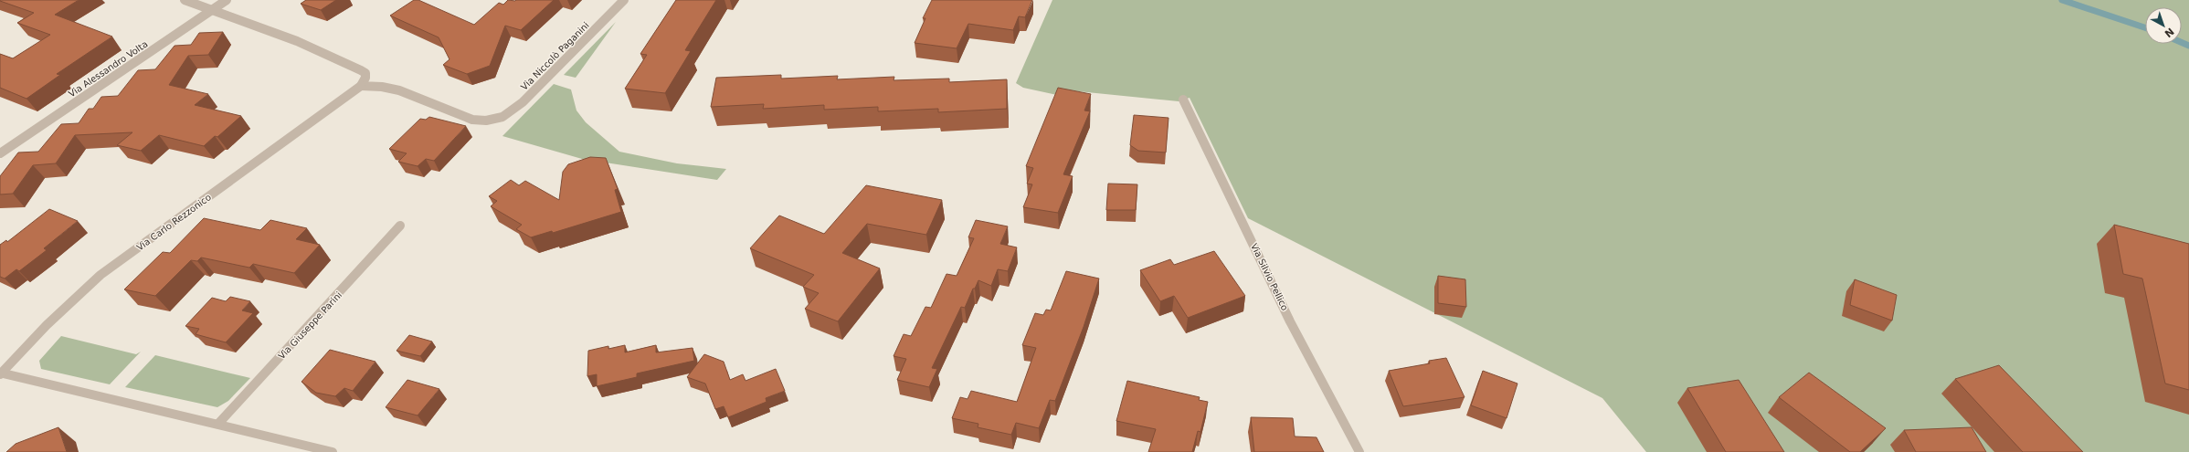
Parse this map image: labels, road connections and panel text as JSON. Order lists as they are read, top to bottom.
{
  "streets": {
    "street": [
      "Via Niccolò Paganini",
      "Via Alessandro Volta",
      "Via Carlo Rezzonico",
      "Via Silvio Pellico",
      "Via Giuseppe Parini"
    ]
  },
  "crossings": [
    ["Via Niccolò Paganini", "Via Carlo Rezzonico"]
  ],
  "north": "bottom right"
}
